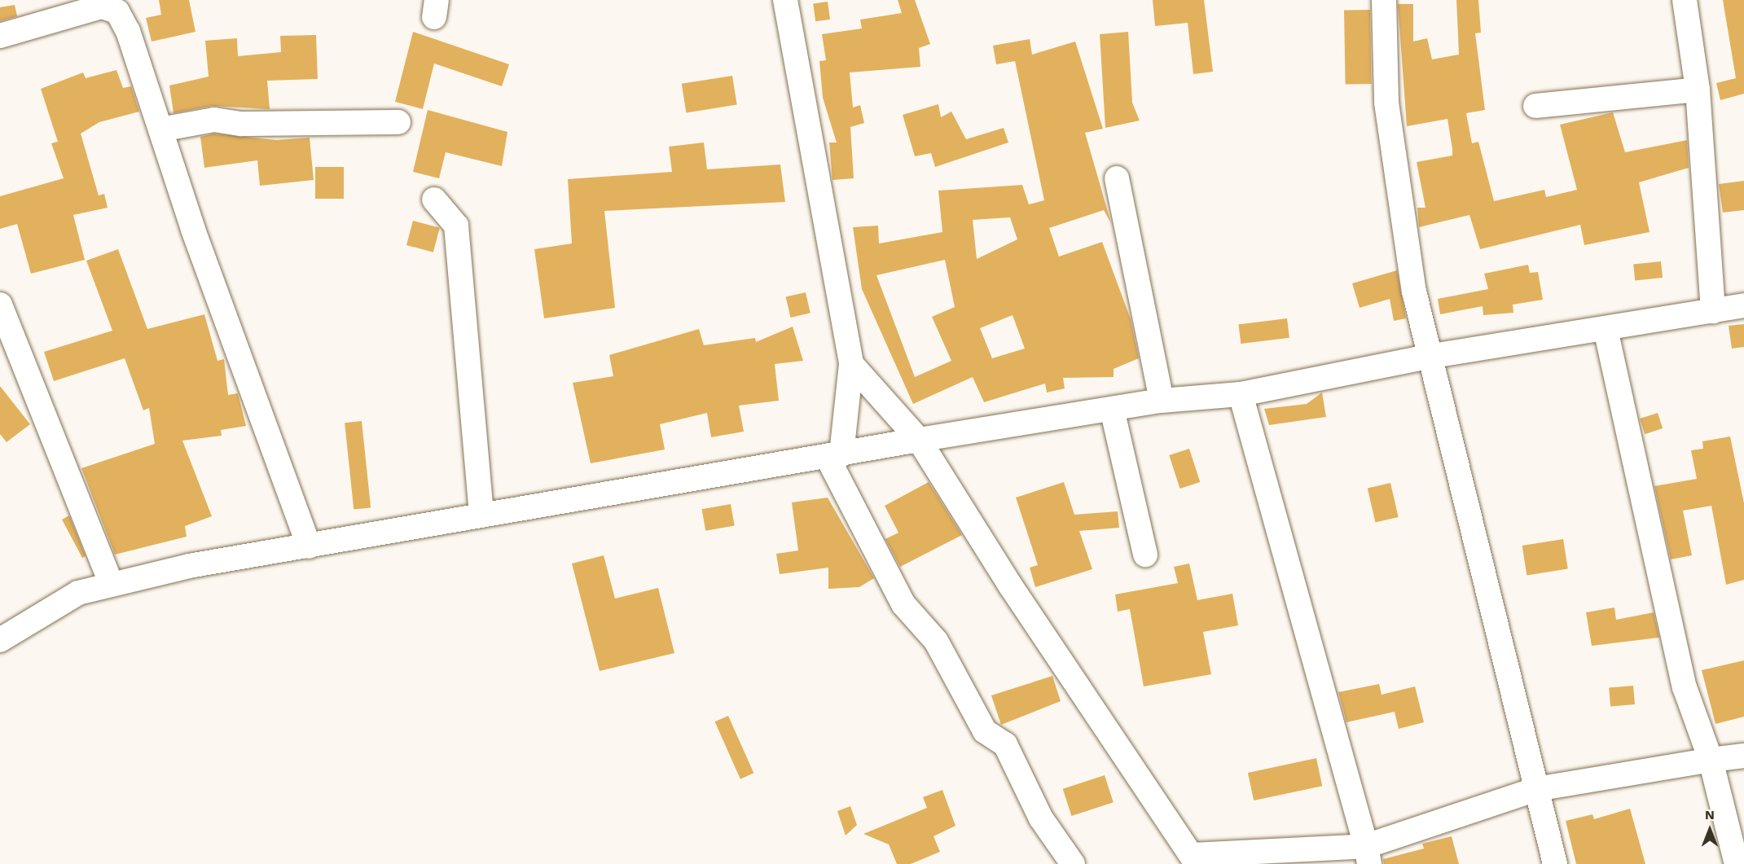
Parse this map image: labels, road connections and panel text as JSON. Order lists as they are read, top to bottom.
{
  "north": "top"
}
